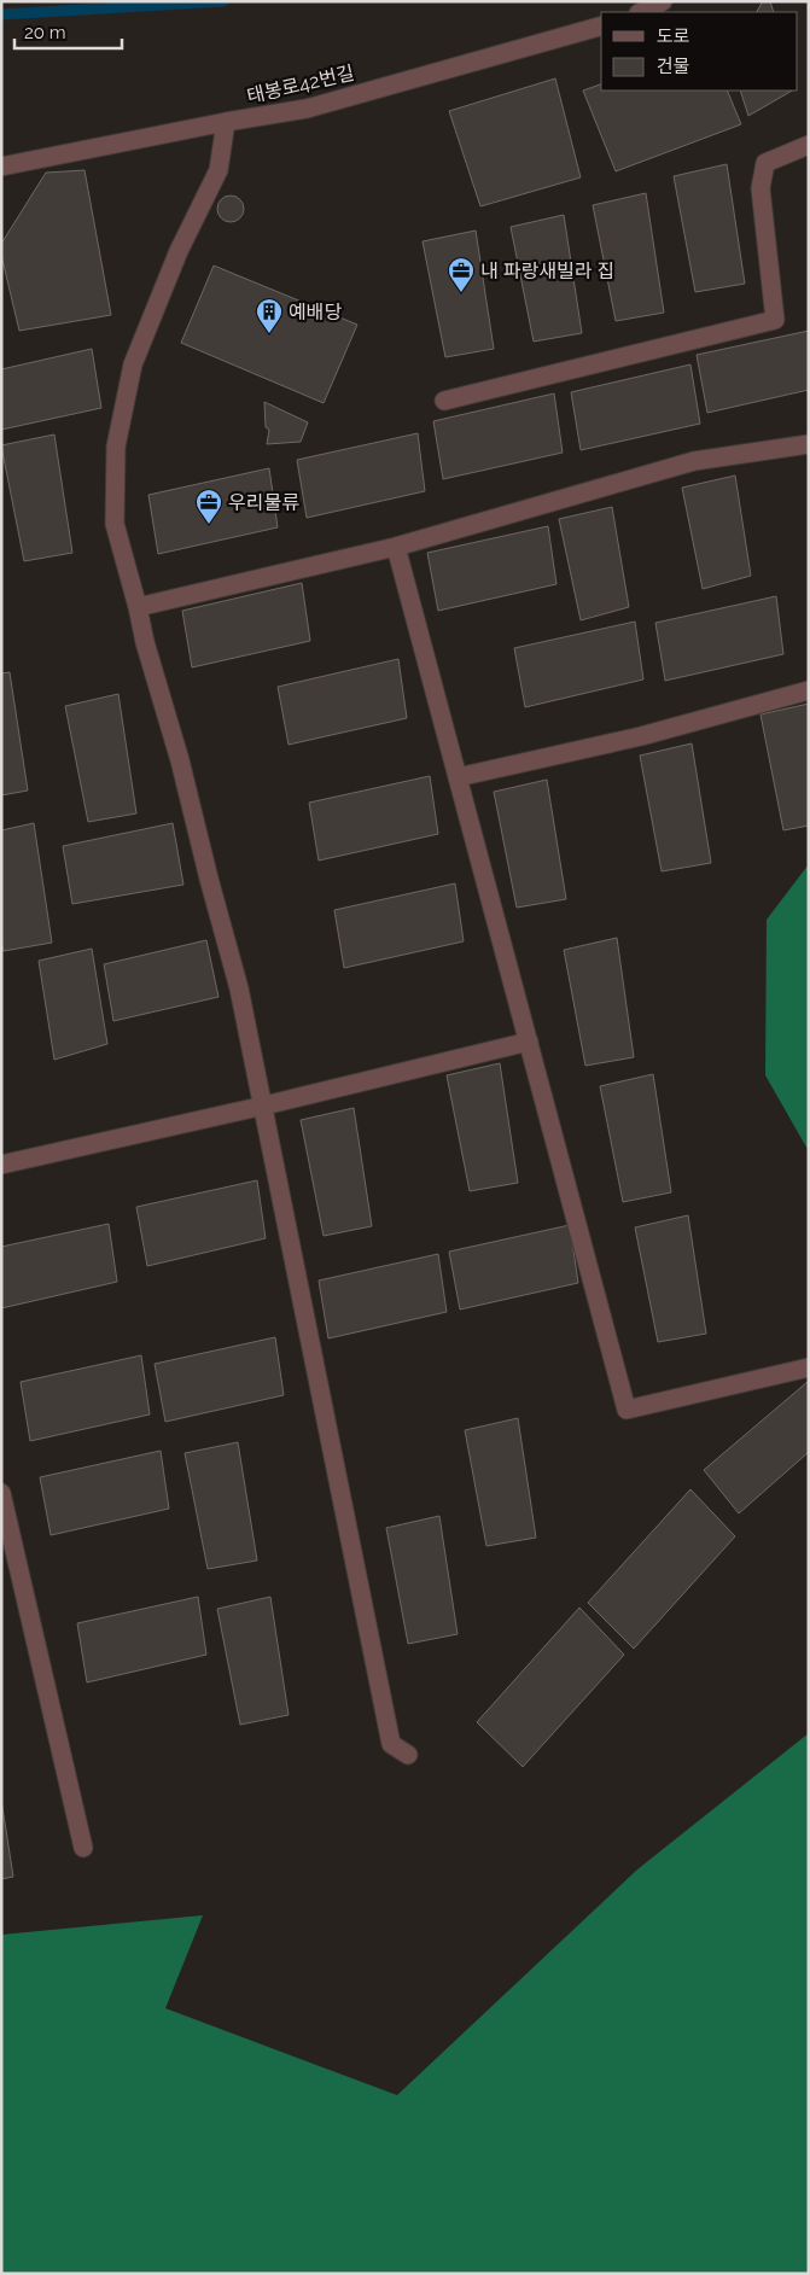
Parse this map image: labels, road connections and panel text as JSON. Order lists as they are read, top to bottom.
{
  "streets": {
    "street": ["태봉로42번길"]
  },
  "places": {
    "office": ["내 파랑새빌라 집", "우리물류"],
    "building": ["예배당"]
  },
  "legend": ["도로", "건물"],
  "scale_bar": "20 m"
}
